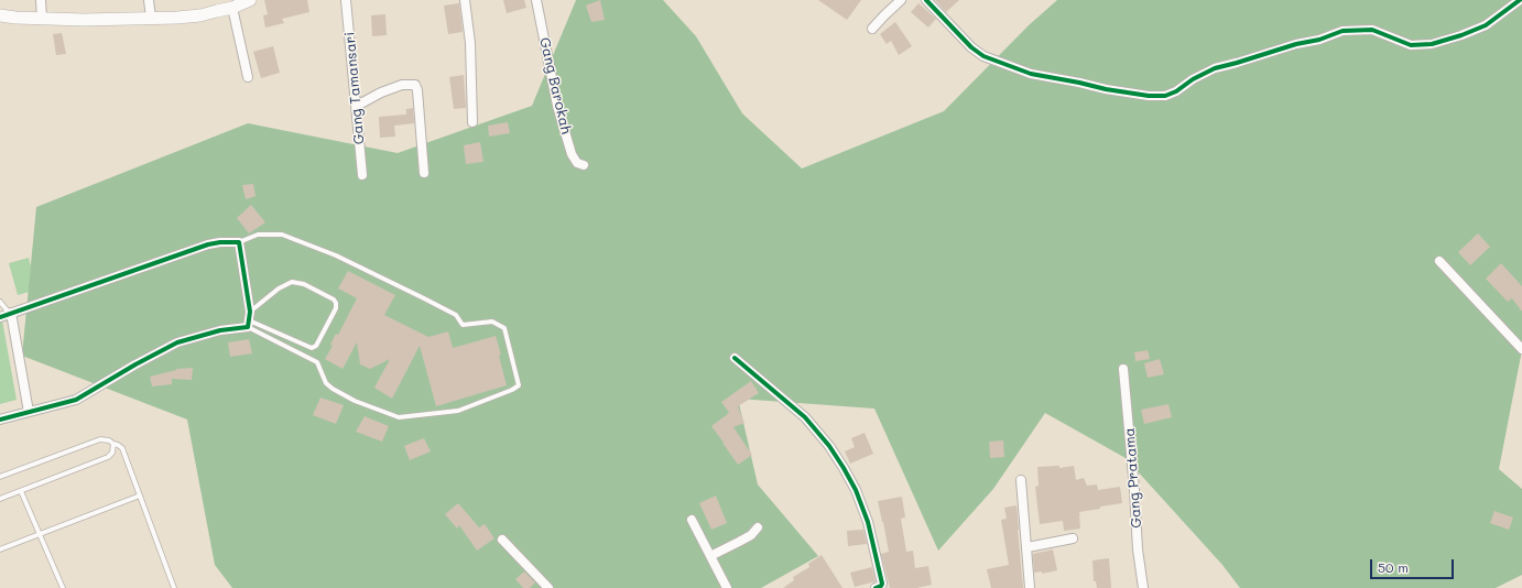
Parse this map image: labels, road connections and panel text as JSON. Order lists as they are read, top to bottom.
{
  "streets": {
    "street": ["Gang Barokah", "Gang Tamansari", "Gang Pratama"]
  },
  "scale_bar": "50 m"
}
